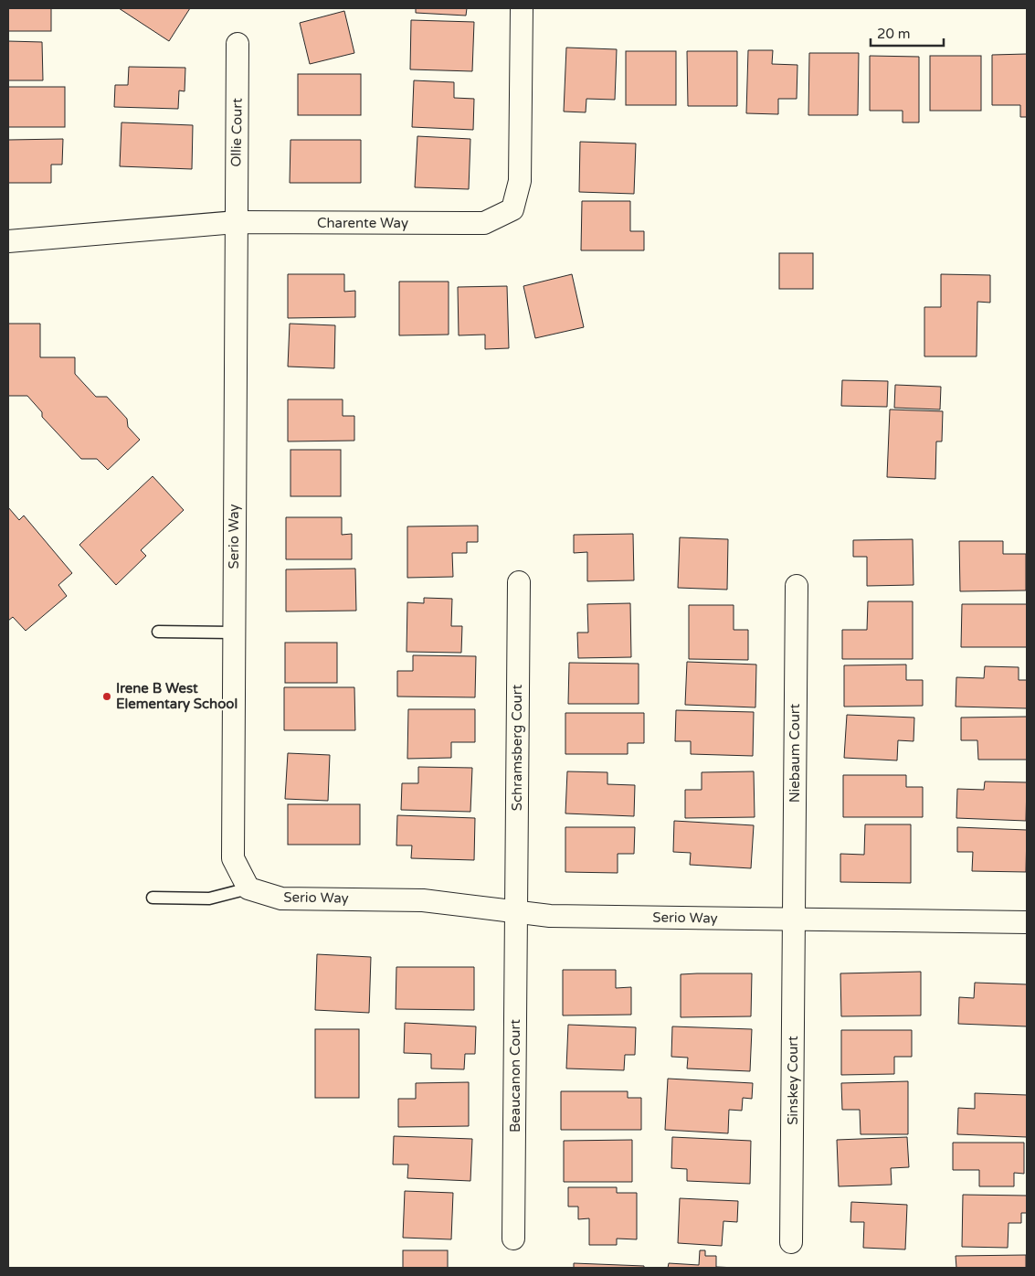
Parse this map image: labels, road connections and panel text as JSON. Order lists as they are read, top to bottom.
{
  "streets": {
    "street": [
      "Ollie Court",
      "Charente Way",
      "Serio Way",
      "Schramsberg Court",
      "Niebaum Court",
      "Beaucanon Court",
      "Sinskey Court"
    ]
  },
  "crossings": [
    ["Ollie Court", "Charente Way"],
    ["Ollie Court", "Serio Way"],
    ["Charente Way", "Serio Way"],
    ["Serio Way", "Schramsberg Court"],
    ["Serio Way", "Niebaum Court"],
    ["Serio Way", "Beaucanon Court"],
    ["Serio Way", "Sinskey Court"],
    ["Schramsberg Court", "Beaucanon Court"],
    ["Niebaum Court", "Sinskey Court"]
  ],
  "places": ["Irene B West Elementary School"],
  "scale_bar": "20 m"
}
